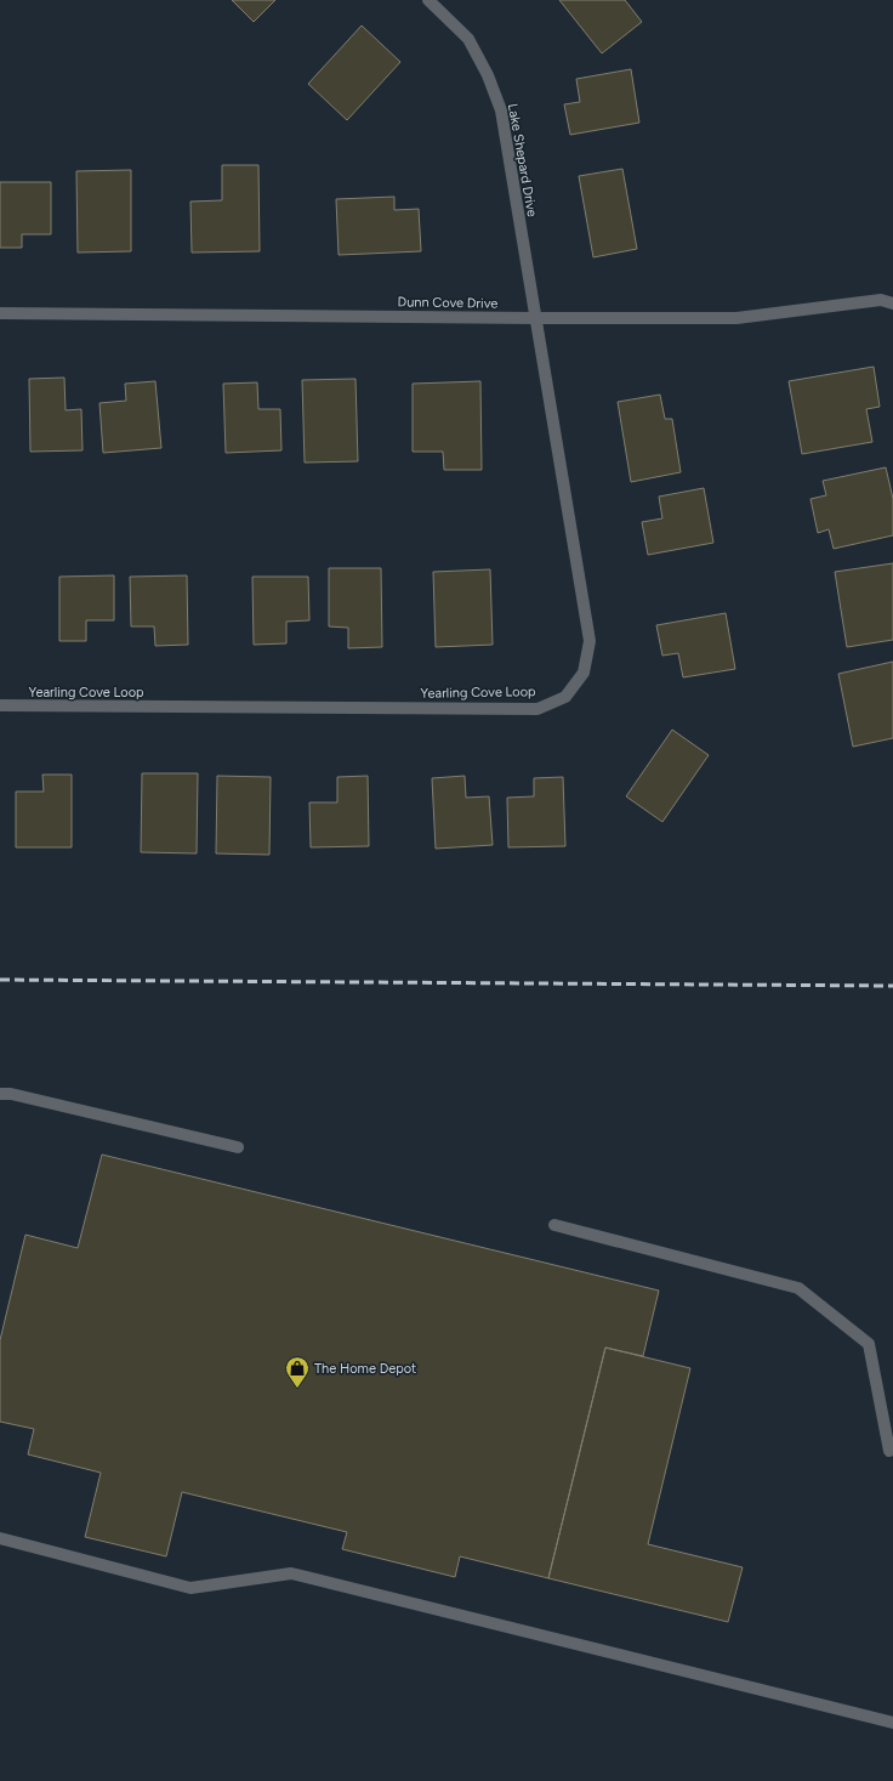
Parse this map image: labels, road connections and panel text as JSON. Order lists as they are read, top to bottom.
{
  "streets": {
    "street": ["Lake Shepard Drive", "Dunn Cove Drive", "Yearling Cove Loop"]
  },
  "crossings": [
    ["Lake Shepard Drive", "Dunn Cove Drive"],
    ["Lake Shepard Drive", "Yearling Cove Loop"],
    ["Dunn Cove Drive", "Yearling Cove Loop"]
  ],
  "places": {
    "shop": ["The Home Depot"]
  }
}
